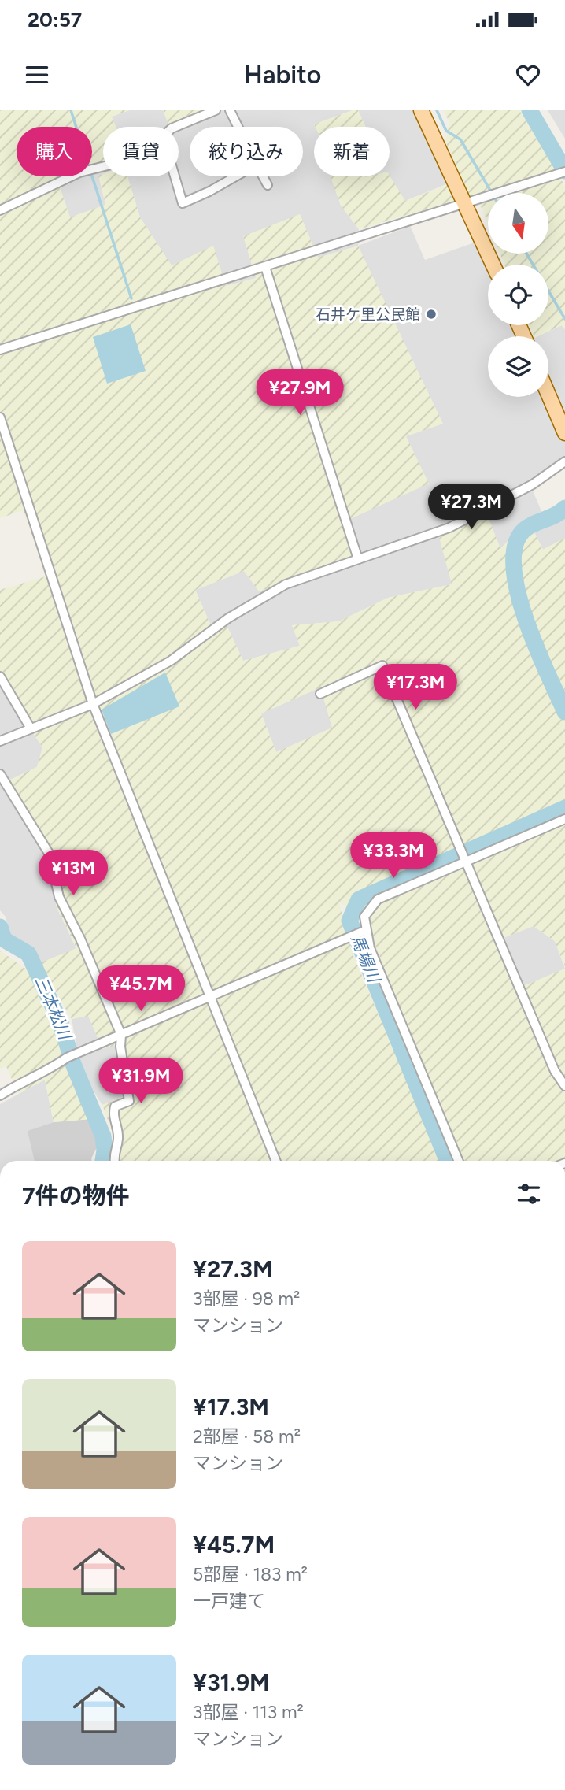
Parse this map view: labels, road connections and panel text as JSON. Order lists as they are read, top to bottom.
{
  "water": ["馬場川", "三本松川"],
  "places": ["石井ケ里公民館"],
  "north": "bottom",
  "page": {
    "status": "20:57",
    "header": "Habito",
    "chip": [
      "購入",
      "賃貸",
      "絞り込み",
      "新着"
    ],
    "price": [
      "¥27.9M",
      "¥27.3M",
      "¥17.3M",
      "¥33.3M",
      "¥13M",
      "¥45.7M",
      "¥31.9M"
    ],
    "heading": "7件の物件",
    "list": [
      {
        "name": "¥27.3M",
        "note": "3部屋 · 98 m² · マンション"
      },
      {
        "name": "¥17.3M",
        "note": "2部屋 · 58 m² · マンション"
      },
      {
        "name": "¥45.7M",
        "note": "5部屋 · 183 m² · 一戸建て"
      },
      {
        "name": "¥31.9M",
        "note": "3部屋 · 113 m² · マンション"
      }
    ]
  }
}
